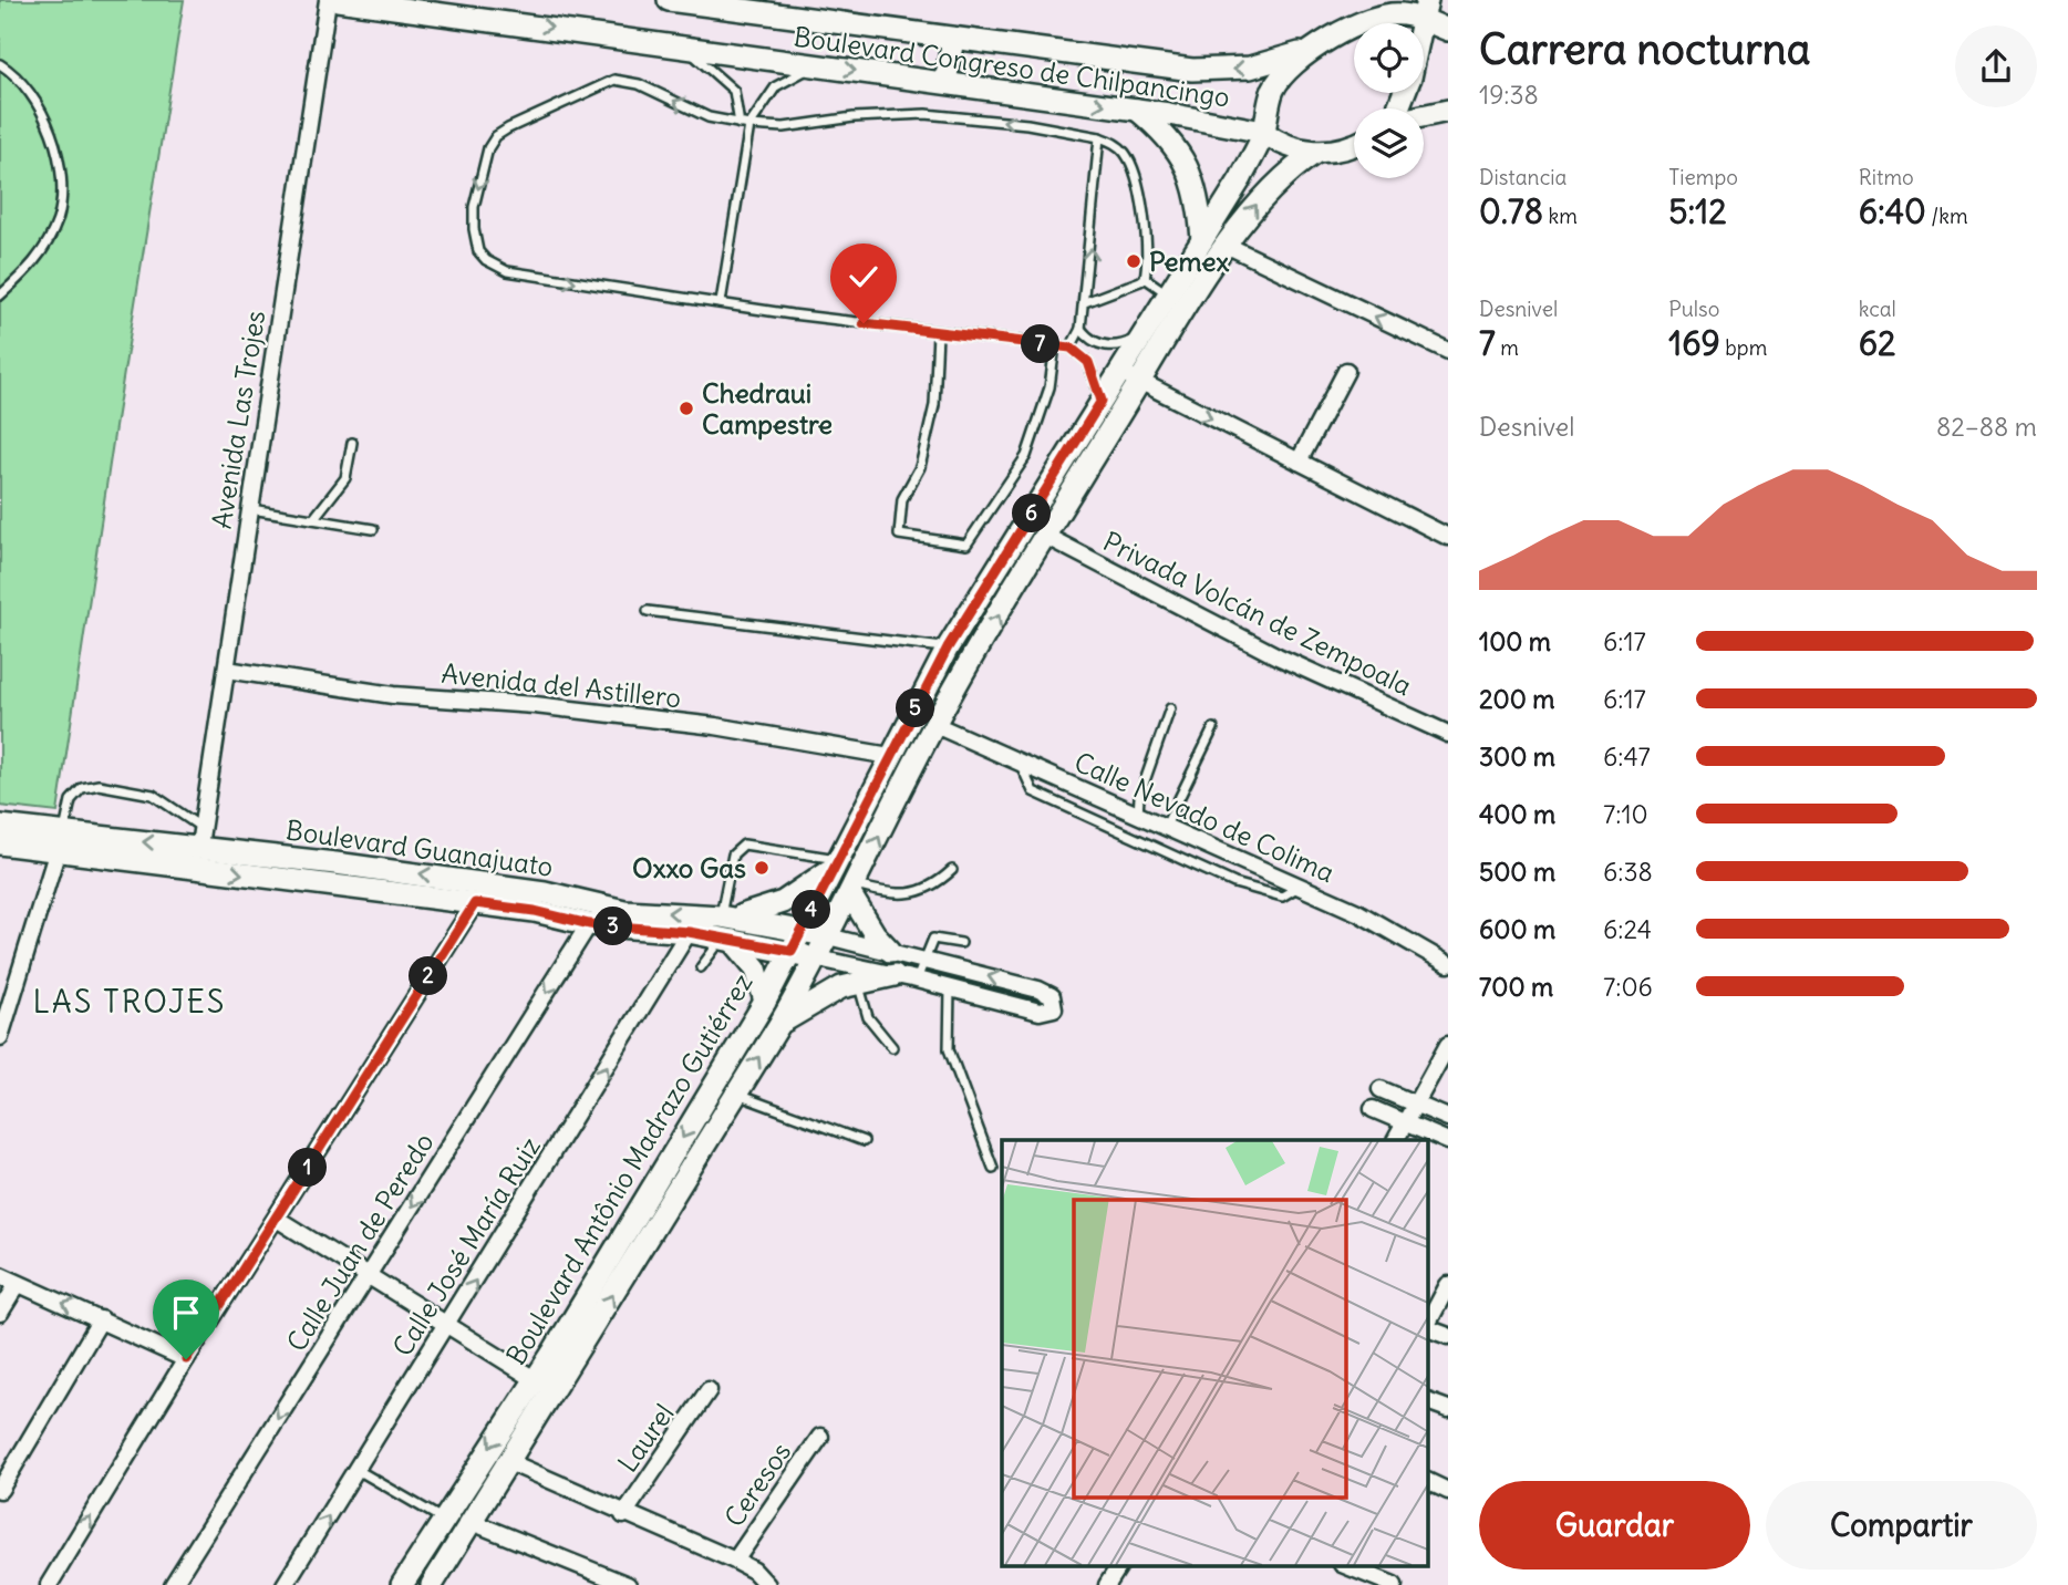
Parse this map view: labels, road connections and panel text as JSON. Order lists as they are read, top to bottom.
{
  "streets": {
    "street": [
      "Boulevard Congreso de Chilpancingo",
      "Avenida Las Trojes",
      "Privada Volcán de Zempoala",
      "Avenida del Astillero",
      "Calle Nevado de Colima",
      "Boulevard Guanajuato",
      "Boulevard Antônio Madrazo Gutiérrez",
      "Calle Juan de Peredo",
      "Calle José María Ruiz",
      "Laurel",
      "Ceresos"
    ]
  },
  "crossings": [
    ["Boulevard Congreso de Chilpancingo", "Boulevard Antônio Madrazo Gutiérrez"],
    ["Avenida Las Trojes", "Avenida del Astillero"],
    ["Avenida Las Trojes", "Boulevard Guanajuato"],
    ["Privada Volcán de Zempoala", "Boulevard Antônio Madrazo Gutiérrez"],
    ["Avenida del Astillero", "Boulevard Antônio Madrazo Gutiérrez"],
    ["Calle Nevado de Colima", "Boulevard Antônio Madrazo Gutiérrez"],
    ["Boulevard Guanajuato", "Boulevard Antônio Madrazo Gutiérrez"],
    ["Boulevard Guanajuato", "Calle Juan de Peredo"],
    ["Boulevard Guanajuato", "Calle José María Ruiz"]
  ],
  "one_way": ["Calle José María Ruiz"],
  "districts": ["LAS TROJES"],
  "places": ["Pemex", "Chedraui Campestre", "Oxxo Gas"],
  "page": {
    "heading": ["Carrera nocturna", "19:38"],
    "stats": [
      ["Distancia", "0.78 km"],
      ["Tiempo", "5:12"],
      ["Ritmo", "6:40 /km"],
      ["Desnivel", "7 m"],
      ["Pulso", "169 bpm"],
      ["kcal", "62"]
    ],
    "pins": [
      "7",
      "6",
      "5",
      "4",
      "3",
      "2",
      "1"
    ],
    "chart": ["Desnivel", "82–88 m"],
    "list": [
      {
        "name": "100 m",
        "note": "6:17"
      },
      {
        "name": "200 m",
        "note": "6:17"
      },
      {
        "name": "300 m",
        "note": "6:47"
      },
      {
        "name": "400 m",
        "note": "7:10"
      },
      {
        "name": "500 m",
        "note": "6:38"
      },
      {
        "name": "600 m",
        "note": "6:24"
      },
      {
        "name": "700 m",
        "note": "7:06"
      }
    ],
    "buttons": ["Guardar", "Compartir"]
  }
}
